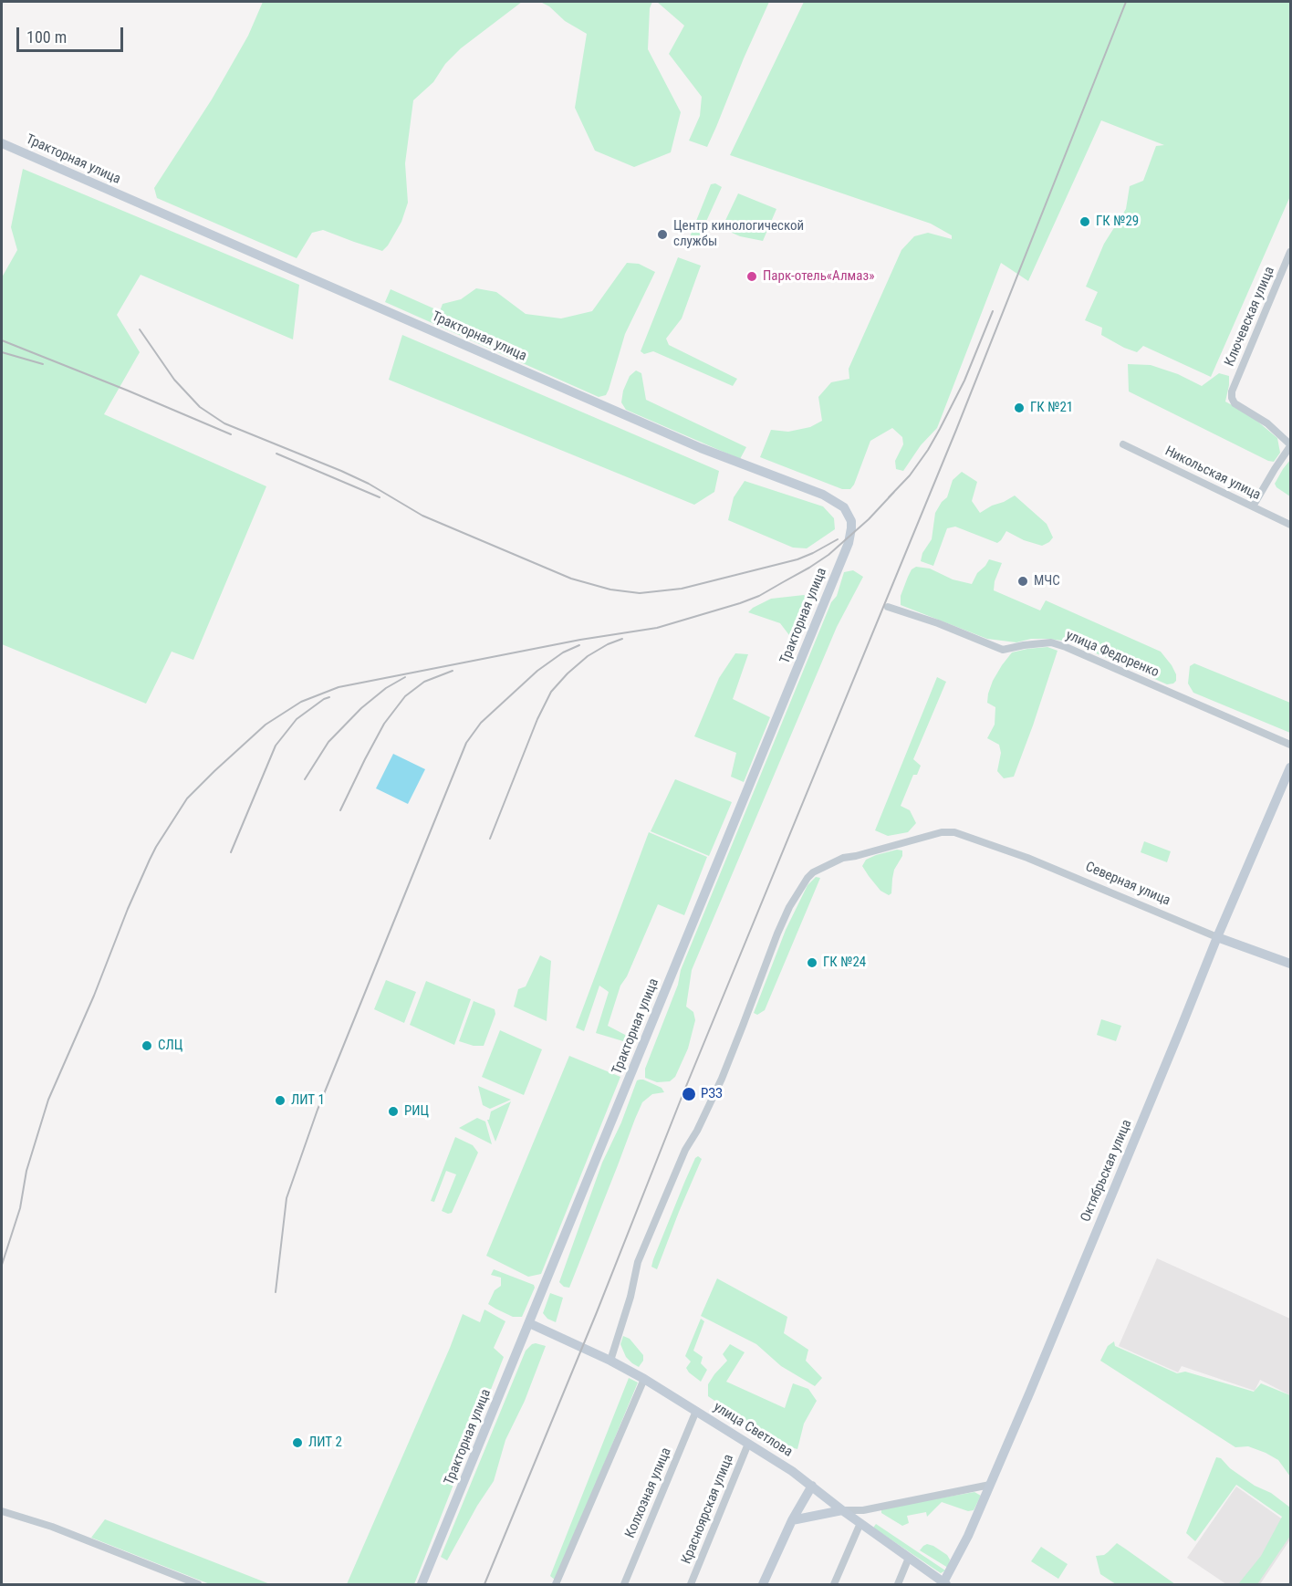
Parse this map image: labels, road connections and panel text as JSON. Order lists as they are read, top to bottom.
{
  "streets": {
    "main road": [
      "Тракторная улица",
      "Северная улица",
      "Октябрьская улица",
      "улица Светлова"
    ],
    "street": [
      "Ключевская улица",
      "Никольская улица",
      "улица Федоренко",
      "Колхозная улица",
      "Красноярская улица"
    ]
  },
  "crossings": [
    ["Тракторная улица", "улица Светлова"],
    ["Северная улица", "Октябрьская улица"],
    ["Северная улица", "улица Светлова"],
    ["Октябрьская улица", "улица Светлова"],
    ["улица Светлова", "Колхозная улица"],
    ["улица Светлова", "Красноярская улица"]
  ],
  "places": [
    "ГК №29",
    "Центр кинологической службы",
    "Парк-отель«Алмаз»",
    "ГК №21",
    "МЧС",
    "ГК №24",
    "СЛЦ",
    "РЗЗ",
    "ЛИТ 1",
    "РИЦ",
    "ЛИТ 2"
  ],
  "scale_bar": "100 m"
}
